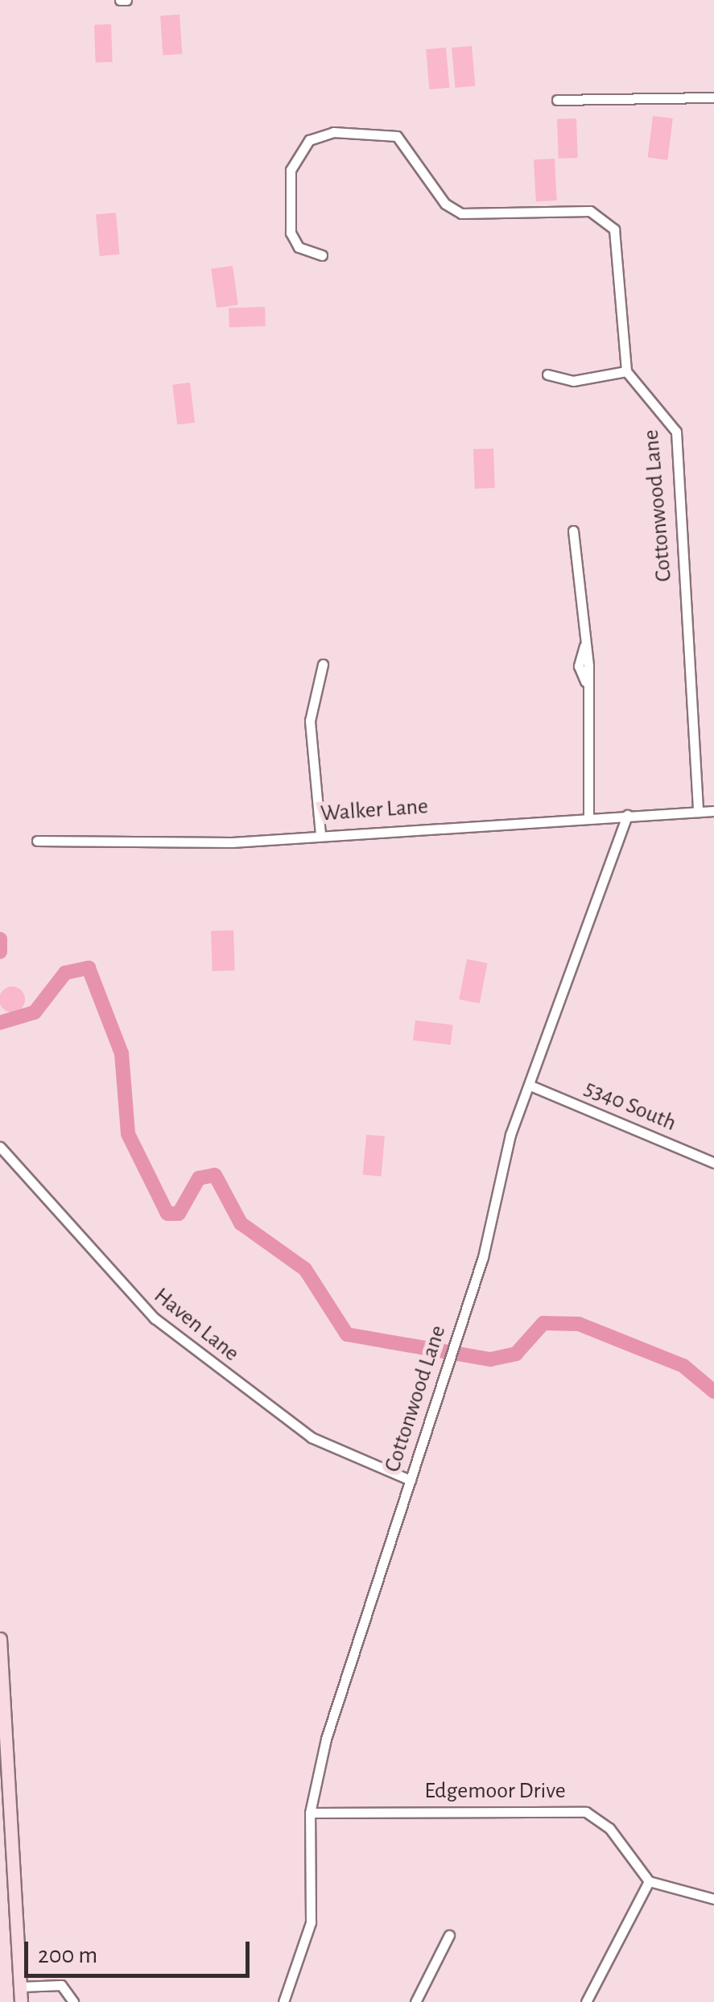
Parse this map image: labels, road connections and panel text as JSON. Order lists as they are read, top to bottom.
{
  "streets": {
    "street": [
      "Cottonwood Lane",
      "Walker Lane",
      "5340 South",
      "Haven Lane",
      "Edgemoor Drive"
    ]
  },
  "crossings": [
    ["Cottonwood Lane", "Walker Lane"],
    ["Cottonwood Lane", "5340 South"],
    ["Cottonwood Lane", "Haven Lane"],
    ["Cottonwood Lane", "Edgemoor Drive"]
  ],
  "scale_bar": "200 m"
}
